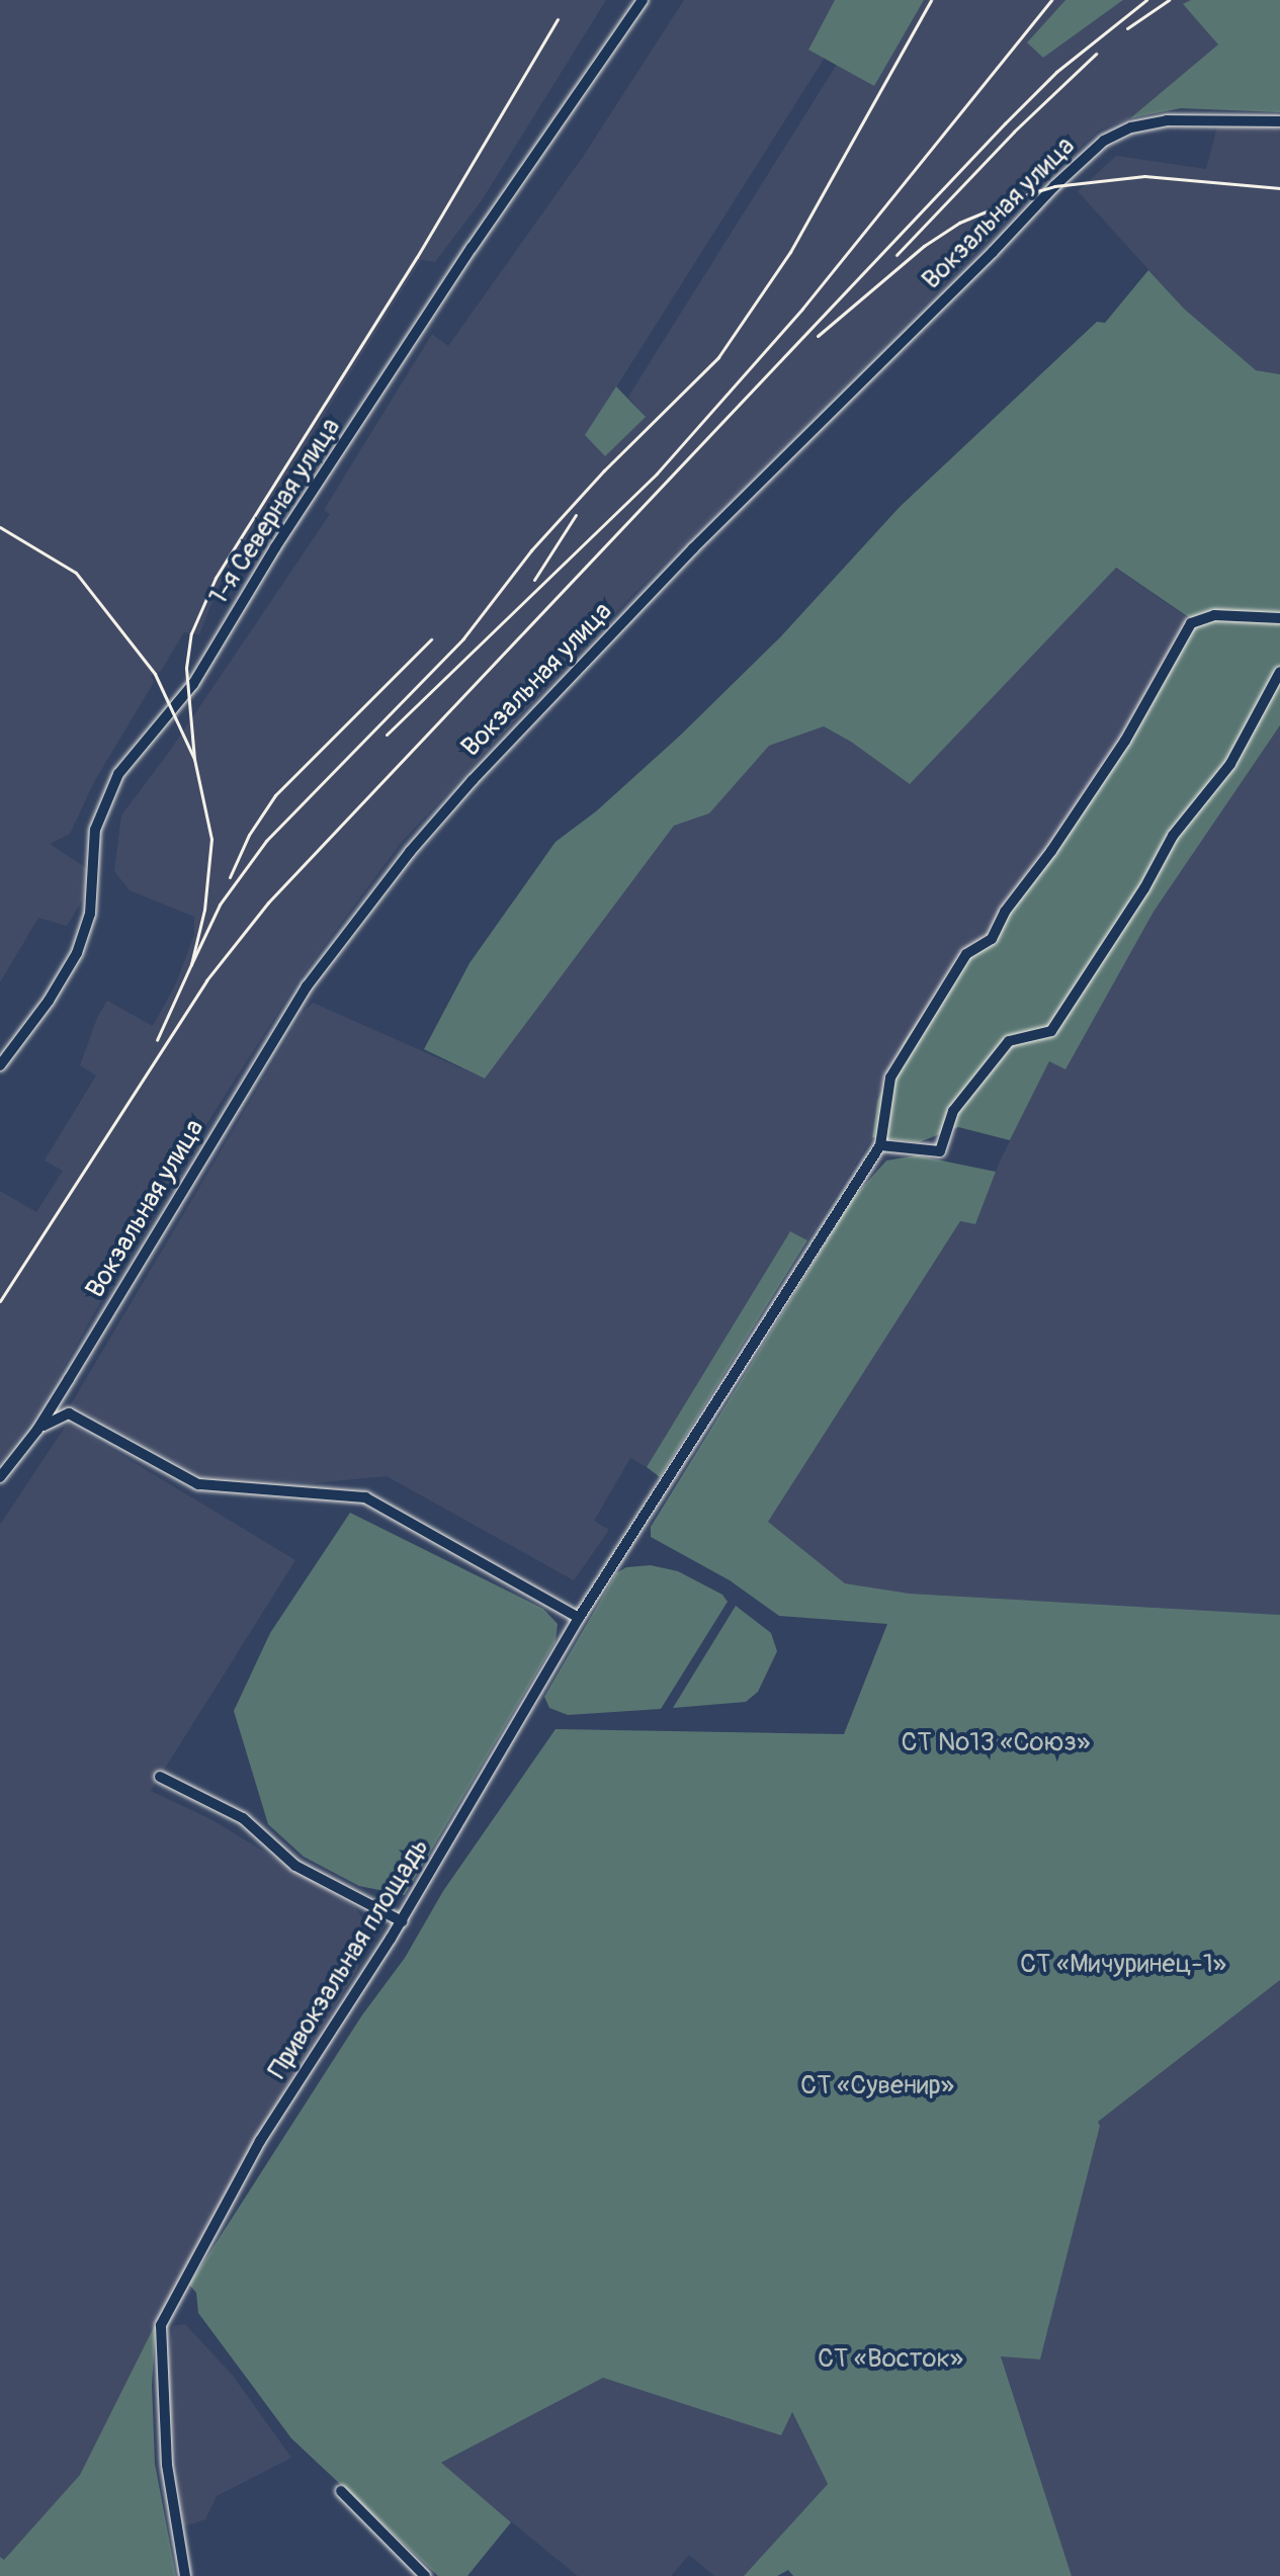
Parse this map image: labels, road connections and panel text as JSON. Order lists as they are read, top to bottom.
{
  "streets": {
    "street": ["Вокзальная улица", "1-я Северная улица", "Привокзальная площадь"]
  },
  "parks": [
    "СТ №13 «Союз»",
    "СТ «Мичуринец-1»",
    "СТ «Сувенир»",
    "СТ «Восток»"
  ]
}
